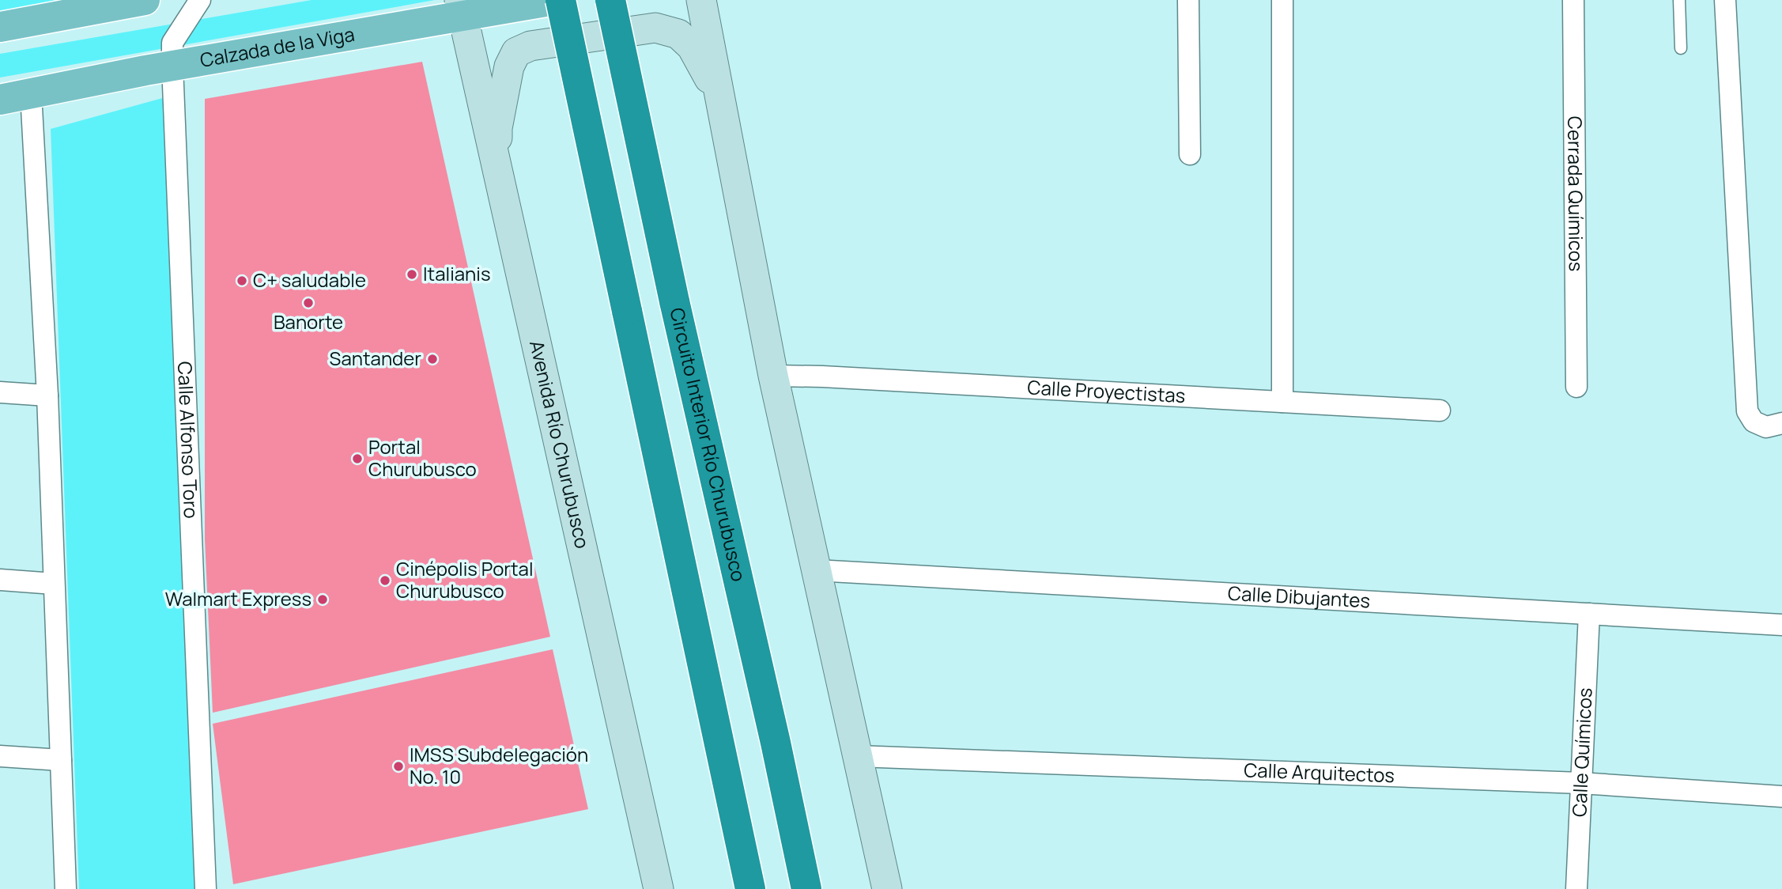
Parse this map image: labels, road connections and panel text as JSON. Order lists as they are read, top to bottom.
{
  "streets": {
    "highway": ["Circuito Interior Río Churubusco"],
    "main road": ["Calzada de la Viga", "Avenida Río Churubusco"],
    "street": [
      "Cerrada Químicos",
      "Calle Proyectistas",
      "Calle Alfonso Toro",
      "Calle Dibujantes",
      "Calle Químicos",
      "Calle Arquitectos"
    ]
  },
  "crossings": [
    ["Calzada de la Viga", "Calle Alfonso Toro"],
    ["Calzada de la Viga", "Avenida Río Churubusco"],
    ["Calle Dibujantes", "Calle Químicos"],
    ["Calle Químicos", "Calle Arquitectos"]
  ],
  "places": [
    "Italianis",
    "C+ saludable",
    "Banorte",
    "Santander",
    "Portal Churubusco",
    "Cinépolis Portal Churubusco",
    "Walmart Express",
    "IMSS Subdelegación No. 10"
  ]
}
